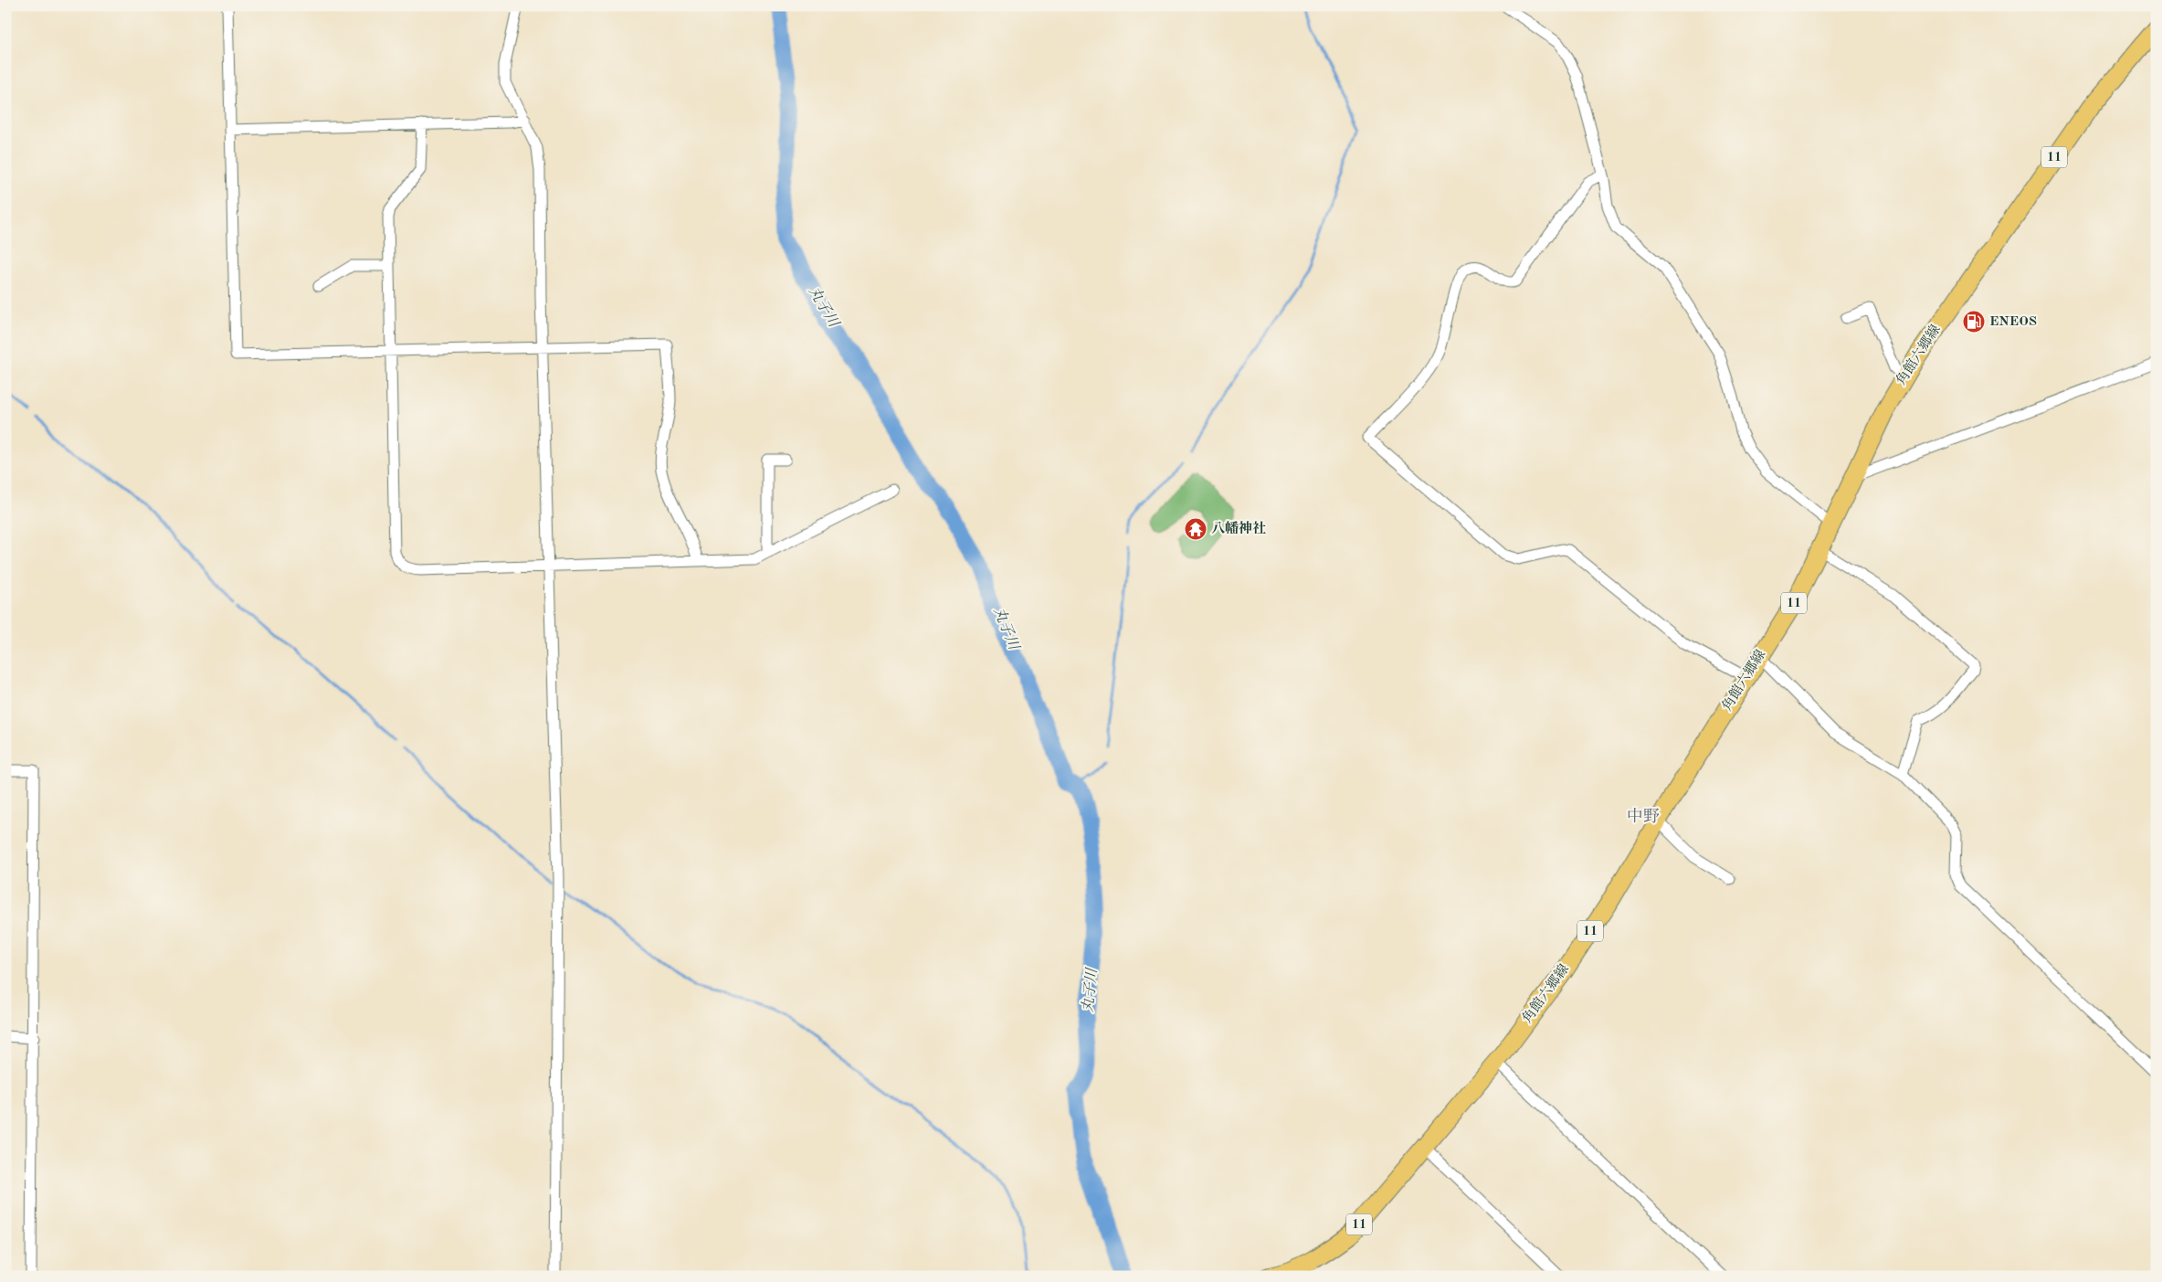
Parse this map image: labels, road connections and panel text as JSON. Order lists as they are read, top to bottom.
{
  "streets": {
    "main road": ["11", "角館六郷線"]
  },
  "districts": ["中野"],
  "water": ["丸子川"],
  "places": {
    "fuel station": ["ENEOS"],
    "temple": ["八幡神社"]
  }
}
